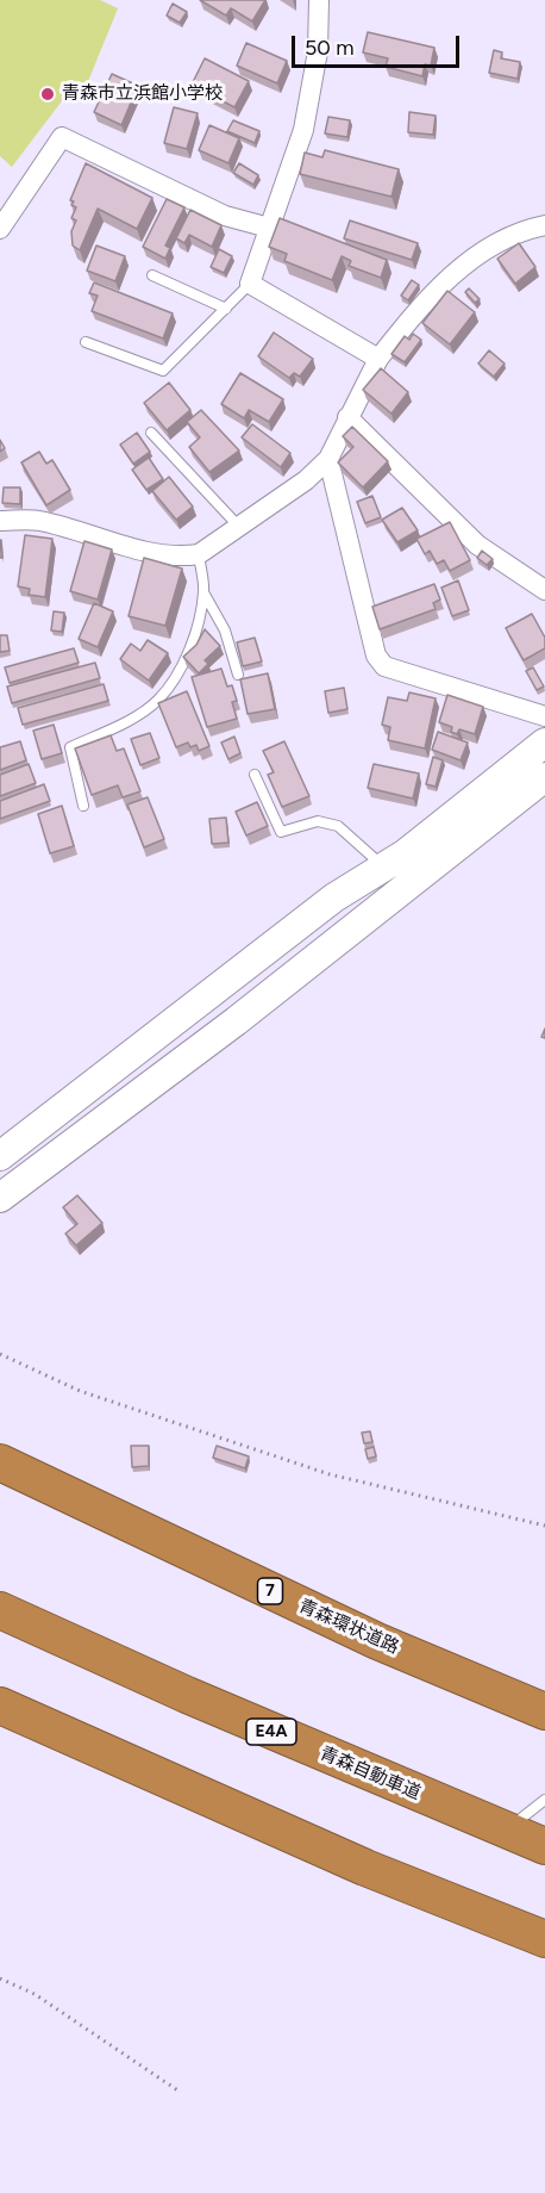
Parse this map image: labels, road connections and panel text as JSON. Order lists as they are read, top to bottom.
{
  "streets": {
    "highway": [
      "7",
      "青森環状道路",
      "E4A",
      "青森自動車道"
    ]
  },
  "places": ["青森市立浜館小学校"],
  "scale_bar": "50 m"
}
